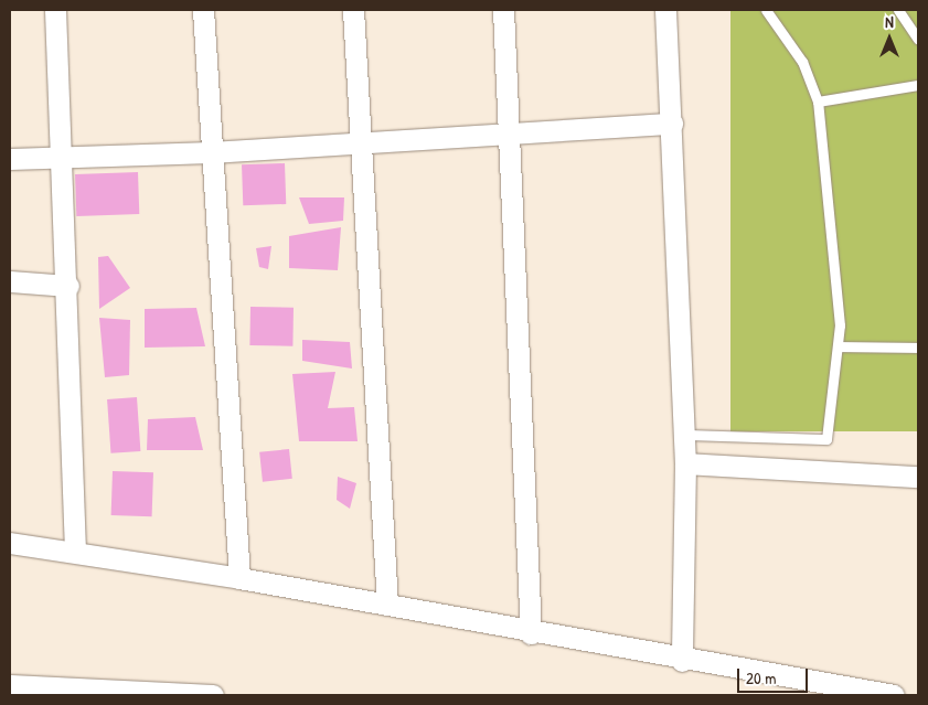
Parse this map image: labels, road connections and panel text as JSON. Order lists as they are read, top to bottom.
{
  "scale_bar": "20 m",
  "north": "top"
}
